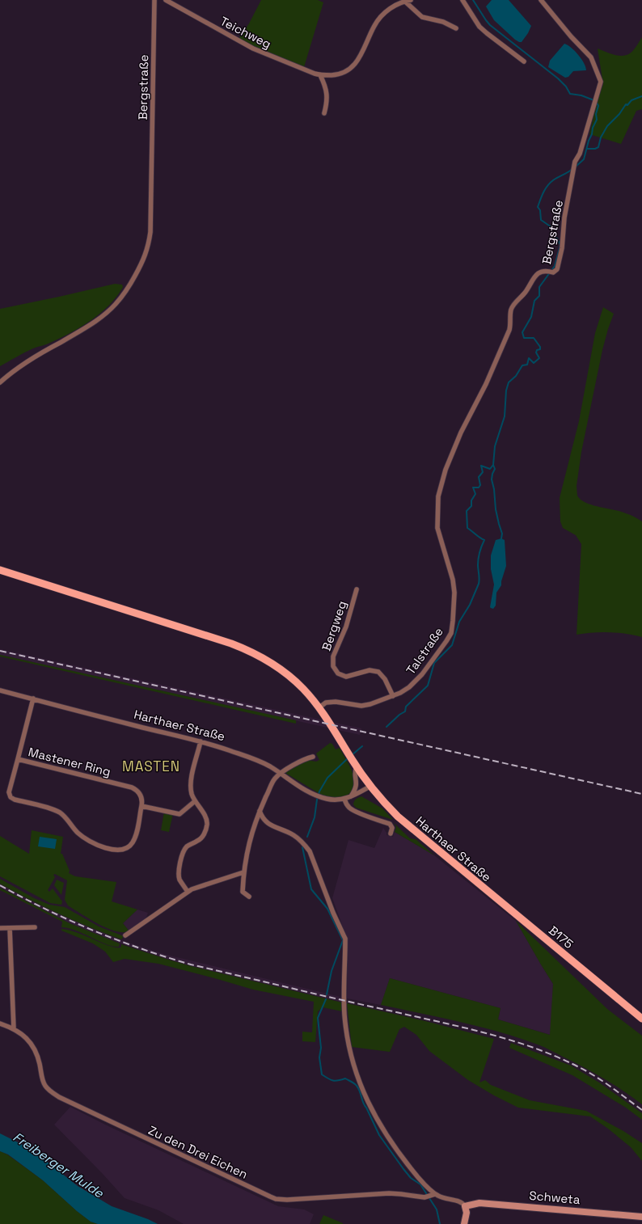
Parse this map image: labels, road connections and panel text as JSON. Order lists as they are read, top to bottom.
{
  "streets": {
    "main road": ["Harthaer Straße", "B175"],
    "street": [
      "Teichweg",
      "Bergstraße",
      "Bergweg",
      "Talstraße",
      "Mastener Ring",
      "Zu den Drei Eichen",
      "Schweta"
    ]
  },
  "crossings": [
    ["Bergstraße", "Talstraße"],
    ["Bergweg", "Talstraße"],
    ["Talstraße", "Harthaer Straße"],
    ["Harthaer Straße", "Mastener Ring"],
    ["Harthaer Straße", "B175"]
  ],
  "districts": ["MASTEN"],
  "water": ["Freiberger Mulde"]
}
